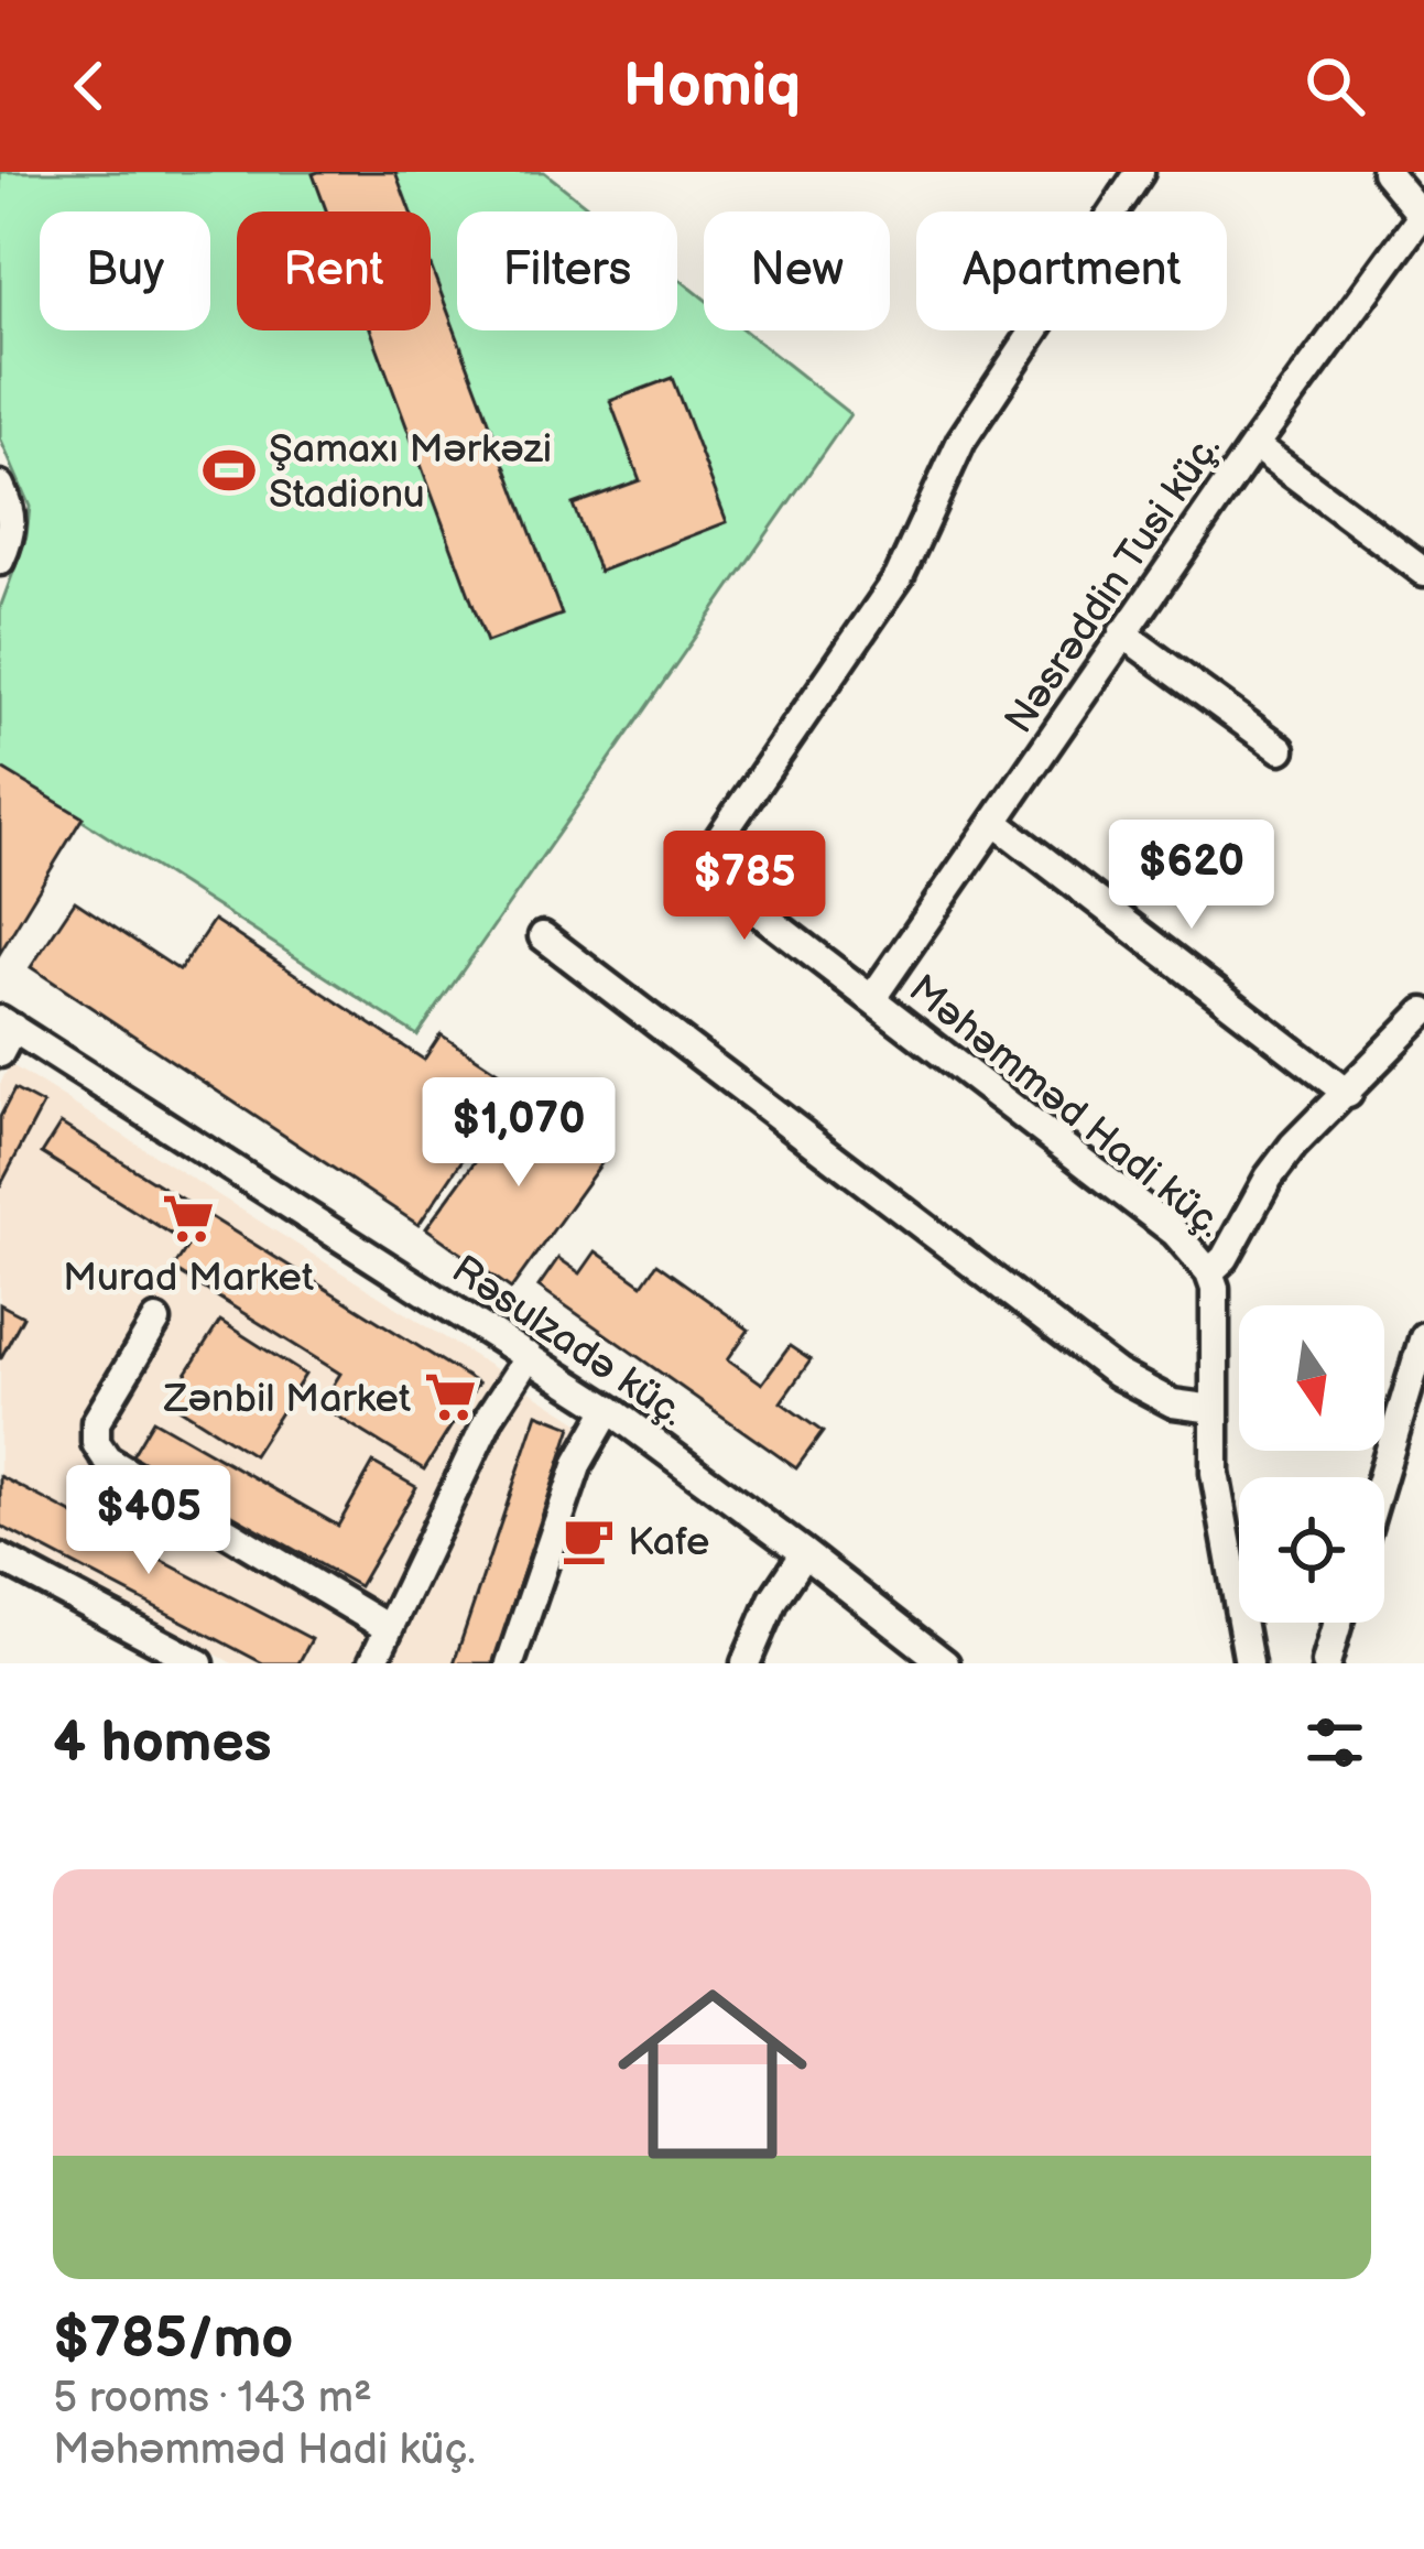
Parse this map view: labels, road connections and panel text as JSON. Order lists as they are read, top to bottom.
{
  "streets": {
    "street": ["Nəsrəddin Tusi küç.", "Məhəmməd Hadi küç.", "Rəsulzadə küç."]
  },
  "crossings": [
    ["Nəsrəddin Tusi küç.", "Məhəmməd Hadi küç."]
  ],
  "places": {
    "sports": ["Şamaxı Mərkəzi Stadionu"],
    "supermarket": ["Murad Market", "Zənbil Market"],
    "cafe": ["Kafe"]
  },
  "north": "bottom",
  "page": {
    "header": "Homiq",
    "chip": [
      "Buy",
      "Rent",
      "Filters",
      "New",
      "Apartment"
    ],
    "price": [
      "$620",
      "$785",
      "$1,070",
      "$405"
    ],
    "heading": "4 homes",
    "list": [
      {
        "name": "$785/mo",
        "note": "5 rooms · 143 m² · Məhəmməd Hadi küç."
      }
    ]
  }
}
